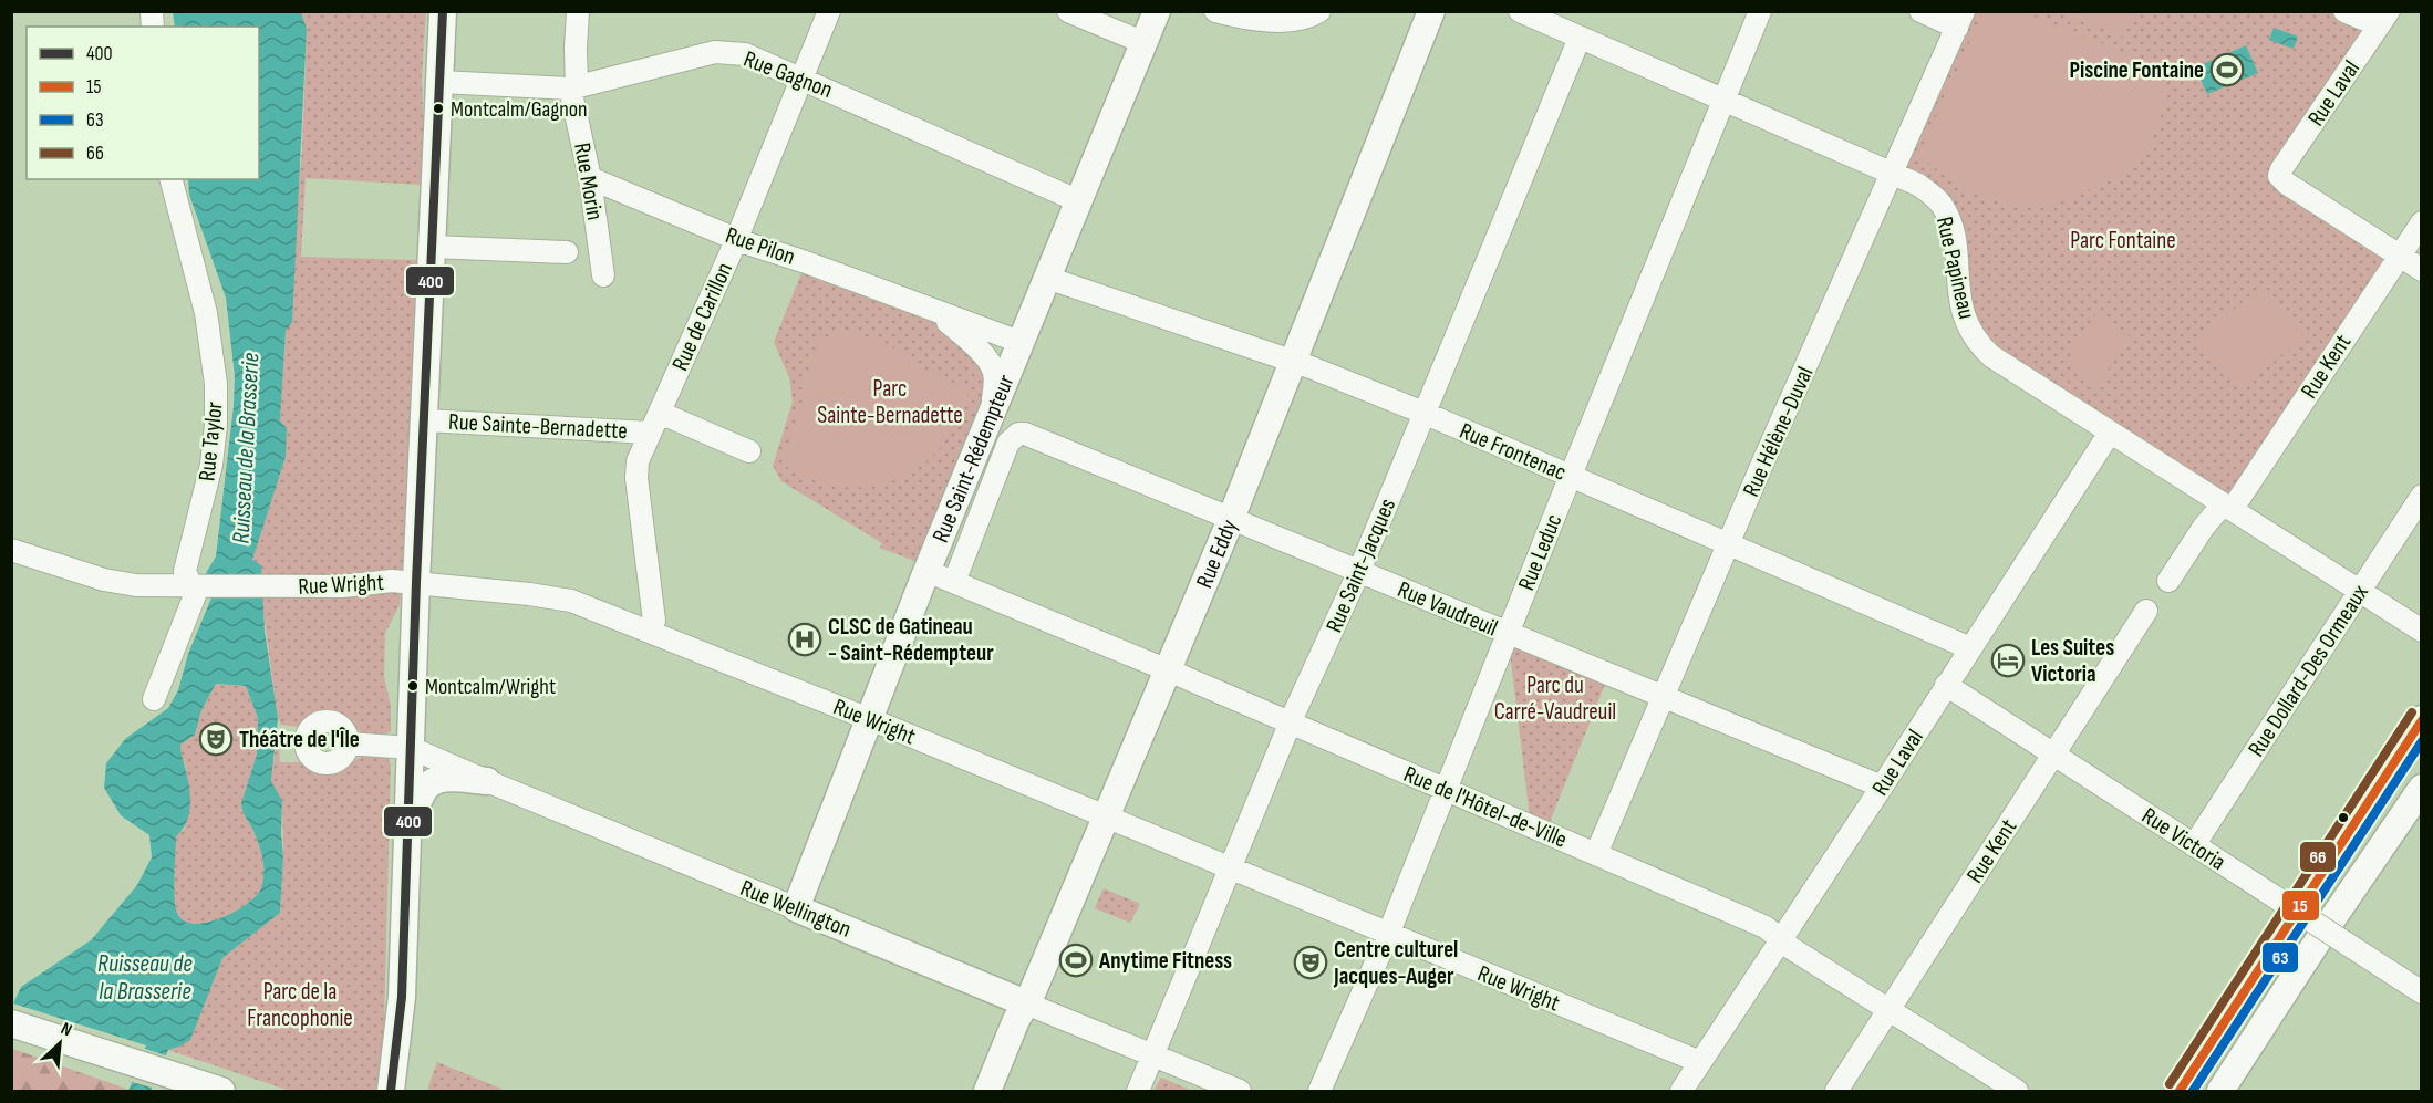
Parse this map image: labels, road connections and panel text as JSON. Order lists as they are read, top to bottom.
{
  "streets": {
    "main road": ["Rue Saint-Rédempteur", "Rue Eddy", "Rue Wellington"],
    "street": [
      "Rue Gagnon",
      "Rue Laval",
      "Rue Morin",
      "Rue Pilon",
      "Rue Papineau",
      "Rue de Carillon",
      "Rue Kent",
      "Rue Sainte-Bernadette",
      "Rue Hélène-Duval",
      "Rue Taylor",
      "Rue Frontenac",
      "Rue Leduc",
      "Rue Saint-Jacques",
      "Rue Wright",
      "Rue Vaudreuil",
      "Rue Dollard-Des Ormeaux",
      "Rue de l'Hôtel-de-Ville",
      "Rue Victoria"
    ]
  },
  "crossings": [
    ["Rue Gagnon", "Rue Morin"],
    ["Rue Gagnon", "Rue de Carillon"],
    ["Rue Gagnon", "Rue Saint-Rédempteur"],
    ["Rue Laval", "Rue Papineau"],
    ["Rue Laval", "Rue Kent"],
    ["Rue Laval", "Rue Frontenac"],
    ["Rue Laval", "Rue Wright"],
    ["Rue Laval", "Rue Vaudreuil"],
    ["Rue Laval", "Rue de l'Hôtel-de-Ville"],
    ["Rue Laval", "Rue Victoria"],
    ["Rue Morin", "Rue Pilon"],
    ["Rue Pilon", "Rue de Carillon"],
    ["Rue Pilon", "Rue Saint-Rédempteur"],
    ["Rue Papineau", "Rue Kent"],
    ["Rue Papineau", "Rue Hélène-Duval"],
    ["Rue Papineau", "Rue Leduc"],
    ["Rue Papineau", "Rue Saint-Jacques"],
    ["Rue Papineau", "Rue Dollard-Des Ormeaux"],
    ["Rue de Carillon", "Rue Sainte-Bernadette"],
    ["Rue de Carillon", "Rue Wright"],
    ["Rue Kent", "Rue de l'Hôtel-de-Ville"],
    ["Rue Kent", "Rue Victoria"],
    ["Rue Hélène-Duval", "Rue Frontenac"],
    ["Rue Hélène-Duval", "Rue Vaudreuil"],
    ["Rue Hélène-Duval", "Rue de l'Hôtel-de-Ville"],
    ["Rue Taylor", "Rue Wright"],
    ["Rue Frontenac", "Rue Saint-Rédempteur"],
    ["Rue Frontenac", "Rue Leduc"],
    ["Rue Frontenac", "Rue Eddy"],
    ["Rue Frontenac", "Rue Saint-Jacques"],
    ["Rue Saint-Rédempteur", "Rue Wright"],
    ["Rue Saint-Rédempteur", "Rue de l'Hôtel-de-Ville"],
    ["Rue Saint-Rédempteur", "Rue Wellington"],
    ["Rue Leduc", "Rue Wright"],
    ["Rue Leduc", "Rue Vaudreuil"],
    ["Rue Leduc", "Rue de l'Hôtel-de-Ville"],
    ["Rue Eddy", "Rue Wright"],
    ["Rue Eddy", "Rue Vaudreuil"],
    ["Rue Eddy", "Rue de l'Hôtel-de-Ville"],
    ["Rue Eddy", "Rue Wellington"],
    ["Rue Saint-Jacques", "Rue Wright"],
    ["Rue Saint-Jacques", "Rue Vaudreuil"],
    ["Rue Saint-Jacques", "Rue de l'Hôtel-de-Ville"],
    ["Rue Saint-Jacques", "Rue Wellington"],
    ["Rue Vaudreuil", "Rue de l'Hôtel-de-Ville"],
    ["Rue Dollard-Des Ormeaux", "Rue Victoria"]
  ],
  "water": ["Ruisseau de la Brasserie"],
  "parks": [
    "Parc Fontaine",
    "Parc Sainte-Bernadette",
    "Parc du Carré-Vaudreuil",
    "Parc de la Francophonie"
  ],
  "places": {
    "sports": ["Piscine Fontaine", "Anytime Fitness"],
    "other": ["Montcalm/Gagnon", "Montcalm/Wright"],
    "hospital": ["CLSC de Gatineau - Saint-Rédempteur"],
    "hotel": ["Les Suites Victoria"],
    "theatre": ["Théâtre de l'Île", "Centre culturel Jacques-Auger"]
  },
  "lines": [
    "transit line 400",
    "transit line 66",
    "transit line 15",
    "transit line 63"
  ],
  "legend": [
    "400",
    "15",
    "63",
    "66"
  ],
  "north": "top right"
}
